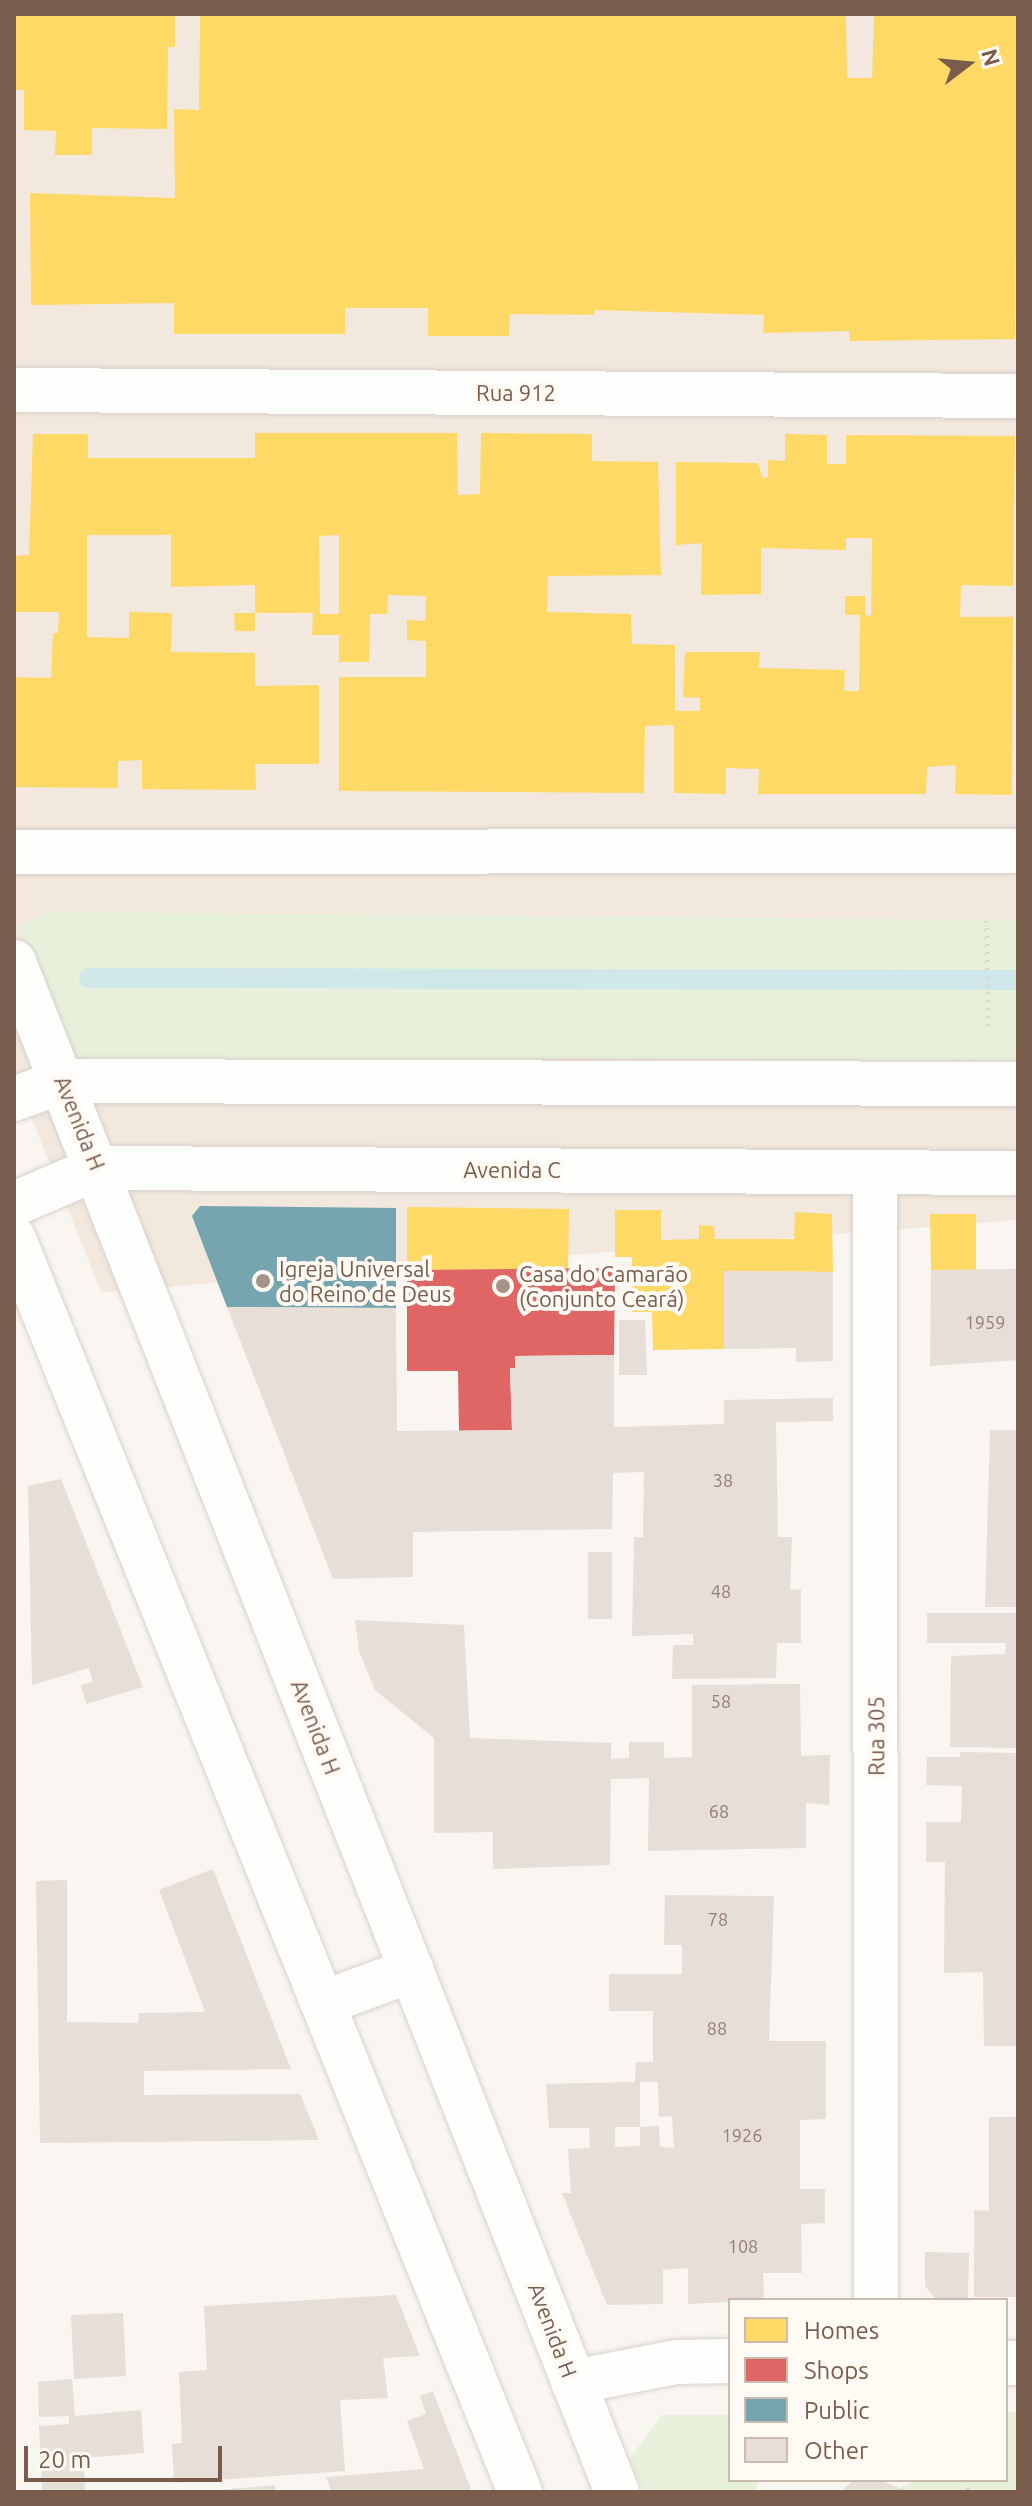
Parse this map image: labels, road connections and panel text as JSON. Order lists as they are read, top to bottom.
{
  "streets": {
    "street": [
      "Rua 912",
      "Avenida H",
      "Avenida C",
      "Rua 305"
    ]
  },
  "crossings": [
    ["Avenida H", "Avenida C"],
    ["Avenida C", "Rua 305"]
  ],
  "places": ["Igreja Universal do Reino de Deus", "Casa do Camarão (Conjunto Ceará)"],
  "house_numbers": [
    "1959",
    "38",
    "48",
    "58",
    "68",
    "78",
    "88",
    "1926",
    "108"
  ],
  "legend": [
    "Homes",
    "Shops",
    "Public",
    "Other"
  ],
  "scale_bar": "20 m",
  "north": "right"
}
